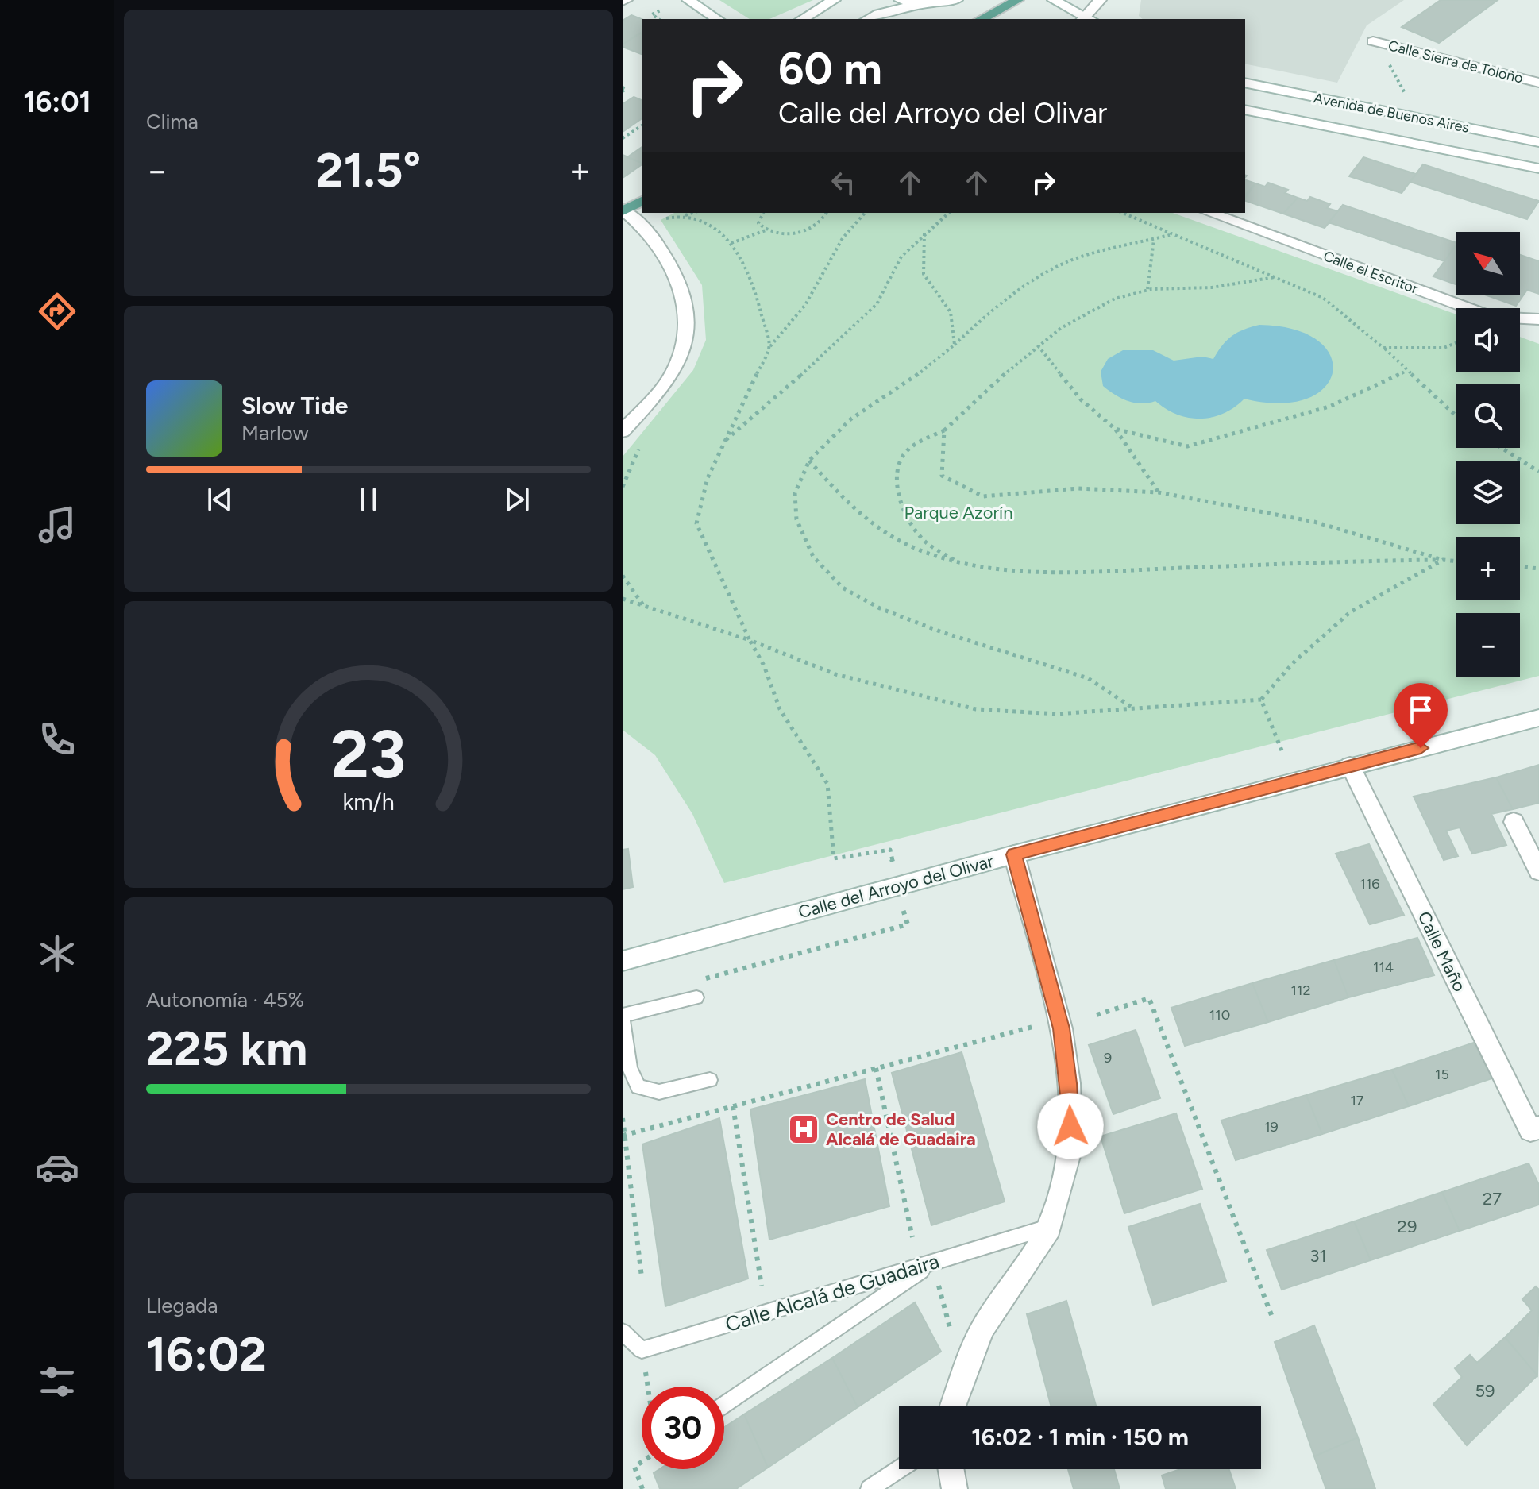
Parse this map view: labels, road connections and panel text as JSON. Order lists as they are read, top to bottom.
{
  "streets": {
    "street": [
      "Calle Sierra de Toloño",
      "Avenida de Buenos Aires",
      "Calle el Escritor",
      "Calle del Arroyo del Olivar",
      "Calle Maño"
    ],
    "lane": ["Calle Alcalá de Guadaira"]
  },
  "crossings": [
    ["Calle del Arroyo del Olivar", "Calle Maño"]
  ],
  "parks": ["Parque Azorín"],
  "places": {
    "hospital": ["Centro de Salud Alcalá de Guadaira"]
  },
  "house_numbers": [
    "116",
    "114",
    "112",
    "110",
    "9",
    "15",
    "17",
    "19",
    "27",
    "29",
    "31",
    "59"
  ],
  "north": "top left",
  "page": {
    "tabs": "16:01",
    "tile": [
      "Clima",
      ["Autonomía · 45%", "225 km"],
      ["Llegada", "16:02"]
    ],
    "turn": ["60 m", "Calle del Arroyo del Olivar"],
    "heat": ["−", "21.5°", "+"],
    "map_buttons": ["+", "−"],
    "song": ["Slow Tide", "Marlow"],
    "limit": "30",
    "trip": "16:02 · 1 min · 150 m",
    "gauge": ["23", "km/h"]
  }
}
